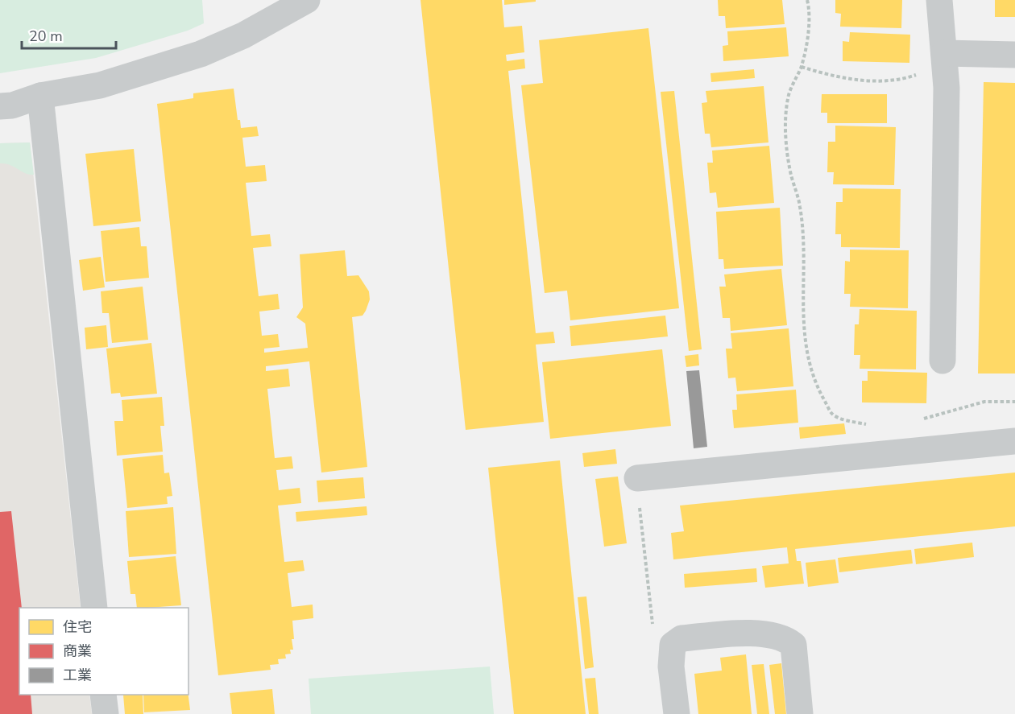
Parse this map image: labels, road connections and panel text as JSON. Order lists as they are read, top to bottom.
{
  "legend": ["住宅", "商業", "工業"],
  "scale_bar": "20 m"
}
